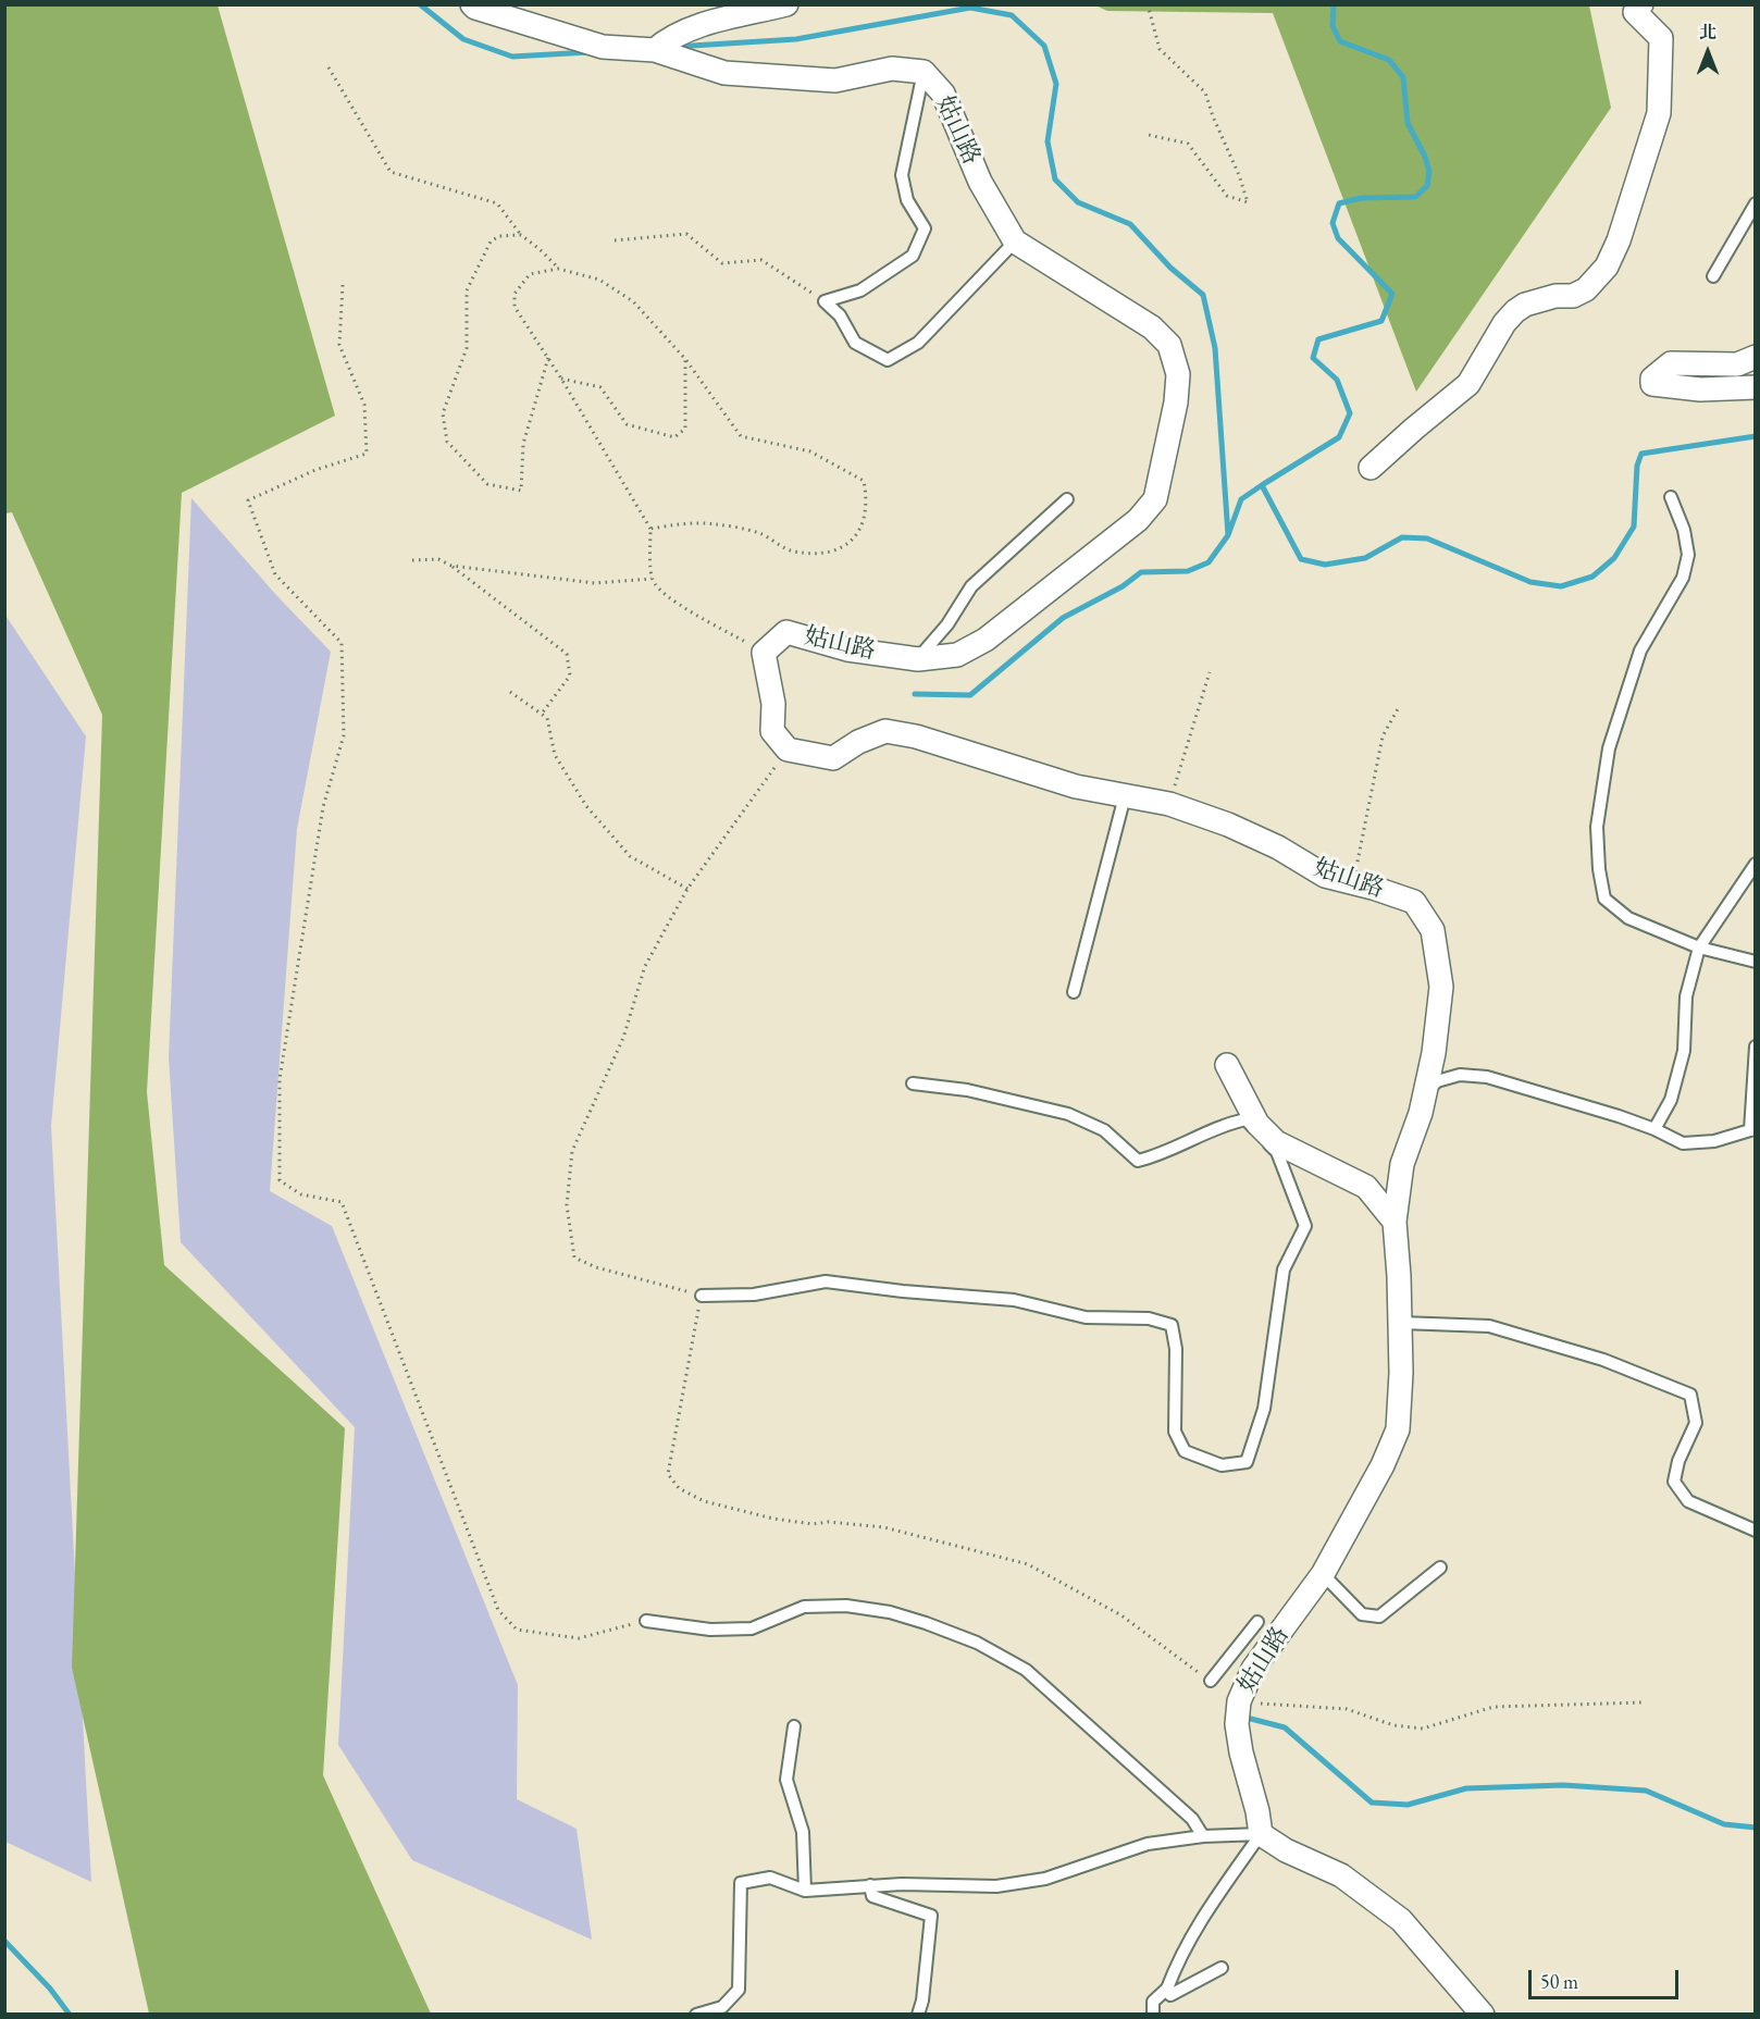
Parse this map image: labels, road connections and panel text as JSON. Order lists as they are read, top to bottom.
{
  "streets": {
    "street": ["姑山路"]
  },
  "scale_bar": "50 m",
  "north": "top"
}
